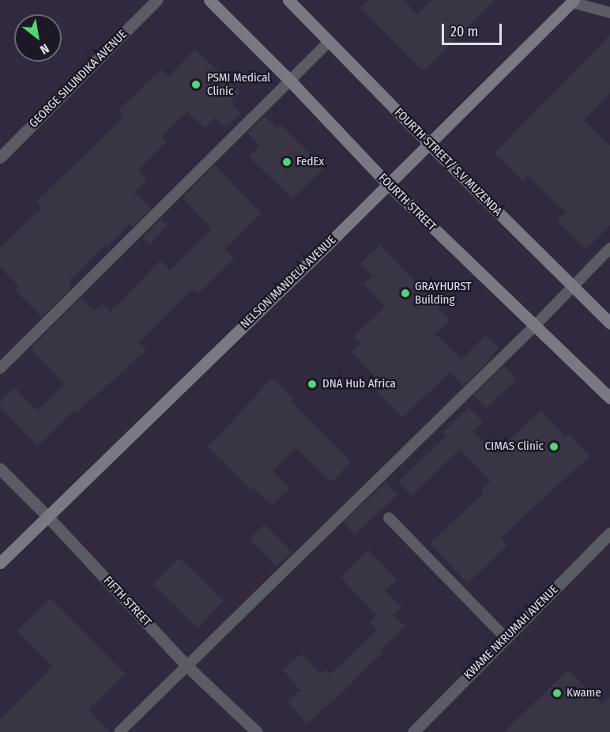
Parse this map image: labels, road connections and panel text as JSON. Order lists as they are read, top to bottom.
{
  "streets": {
    "main road": ["FOURTH STREET/ S.V MUZENDA", "FOURTH STREET", "NELSON MANDELA AVENUE"],
    "street": ["GEORGE SILUNDIKA AVENUE", "FIFTH STREET", "KWAME NKRUMAH AVENUE"]
  },
  "crossings": [
    ["FOURTH STREET/ S.V MUZENDA", "NELSON MANDELA AVENUE"],
    ["FOURTH STREET", "NELSON MANDELA AVENUE"],
    ["NELSON MANDELA AVENUE", "FIFTH STREET"]
  ],
  "places": [
    "PSMI Medical Clinic",
    "FedEx",
    "GRAYHURST Building",
    "DNA Hub Africa",
    "CIMAS Clinic",
    "Kwame"
  ],
  "scale_bar": "20 m",
  "north": "bottom right"
}
